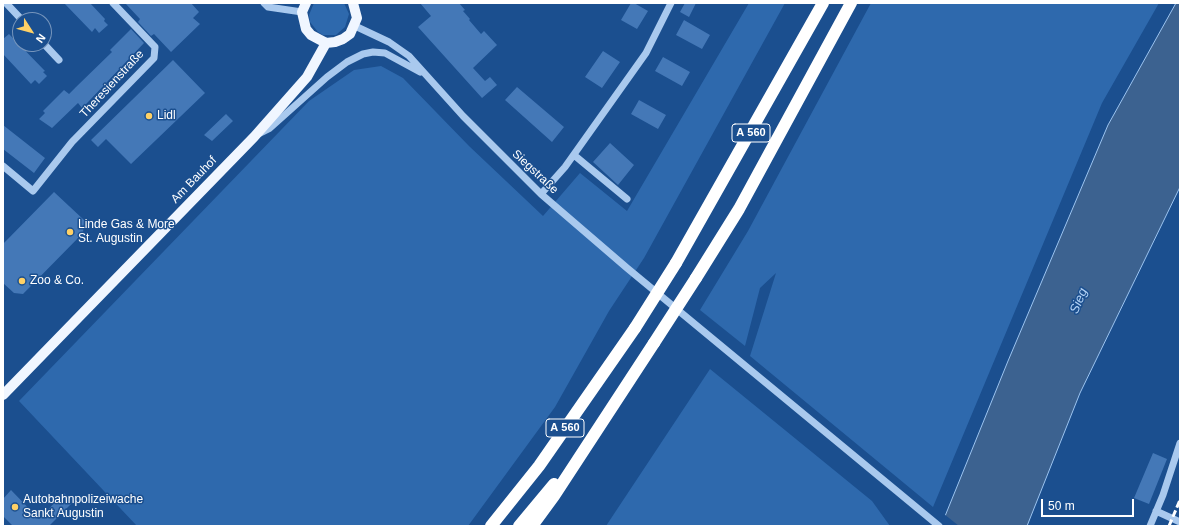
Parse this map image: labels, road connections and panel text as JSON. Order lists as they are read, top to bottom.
{
  "streets": {
    "highway": ["A 560"],
    "main road": ["Am Bauhof"],
    "street": ["Theresienstraße", "Siegstraße"]
  },
  "water": ["Sieg"],
  "places": [
    "Lidl",
    "Linde Gas & More St. Augustin",
    "Zoo & Co.",
    "Autobahnpolizeiwache Sankt Augustin"
  ],
  "scale_bar": "50 m",
  "north": "bottom right"
}
